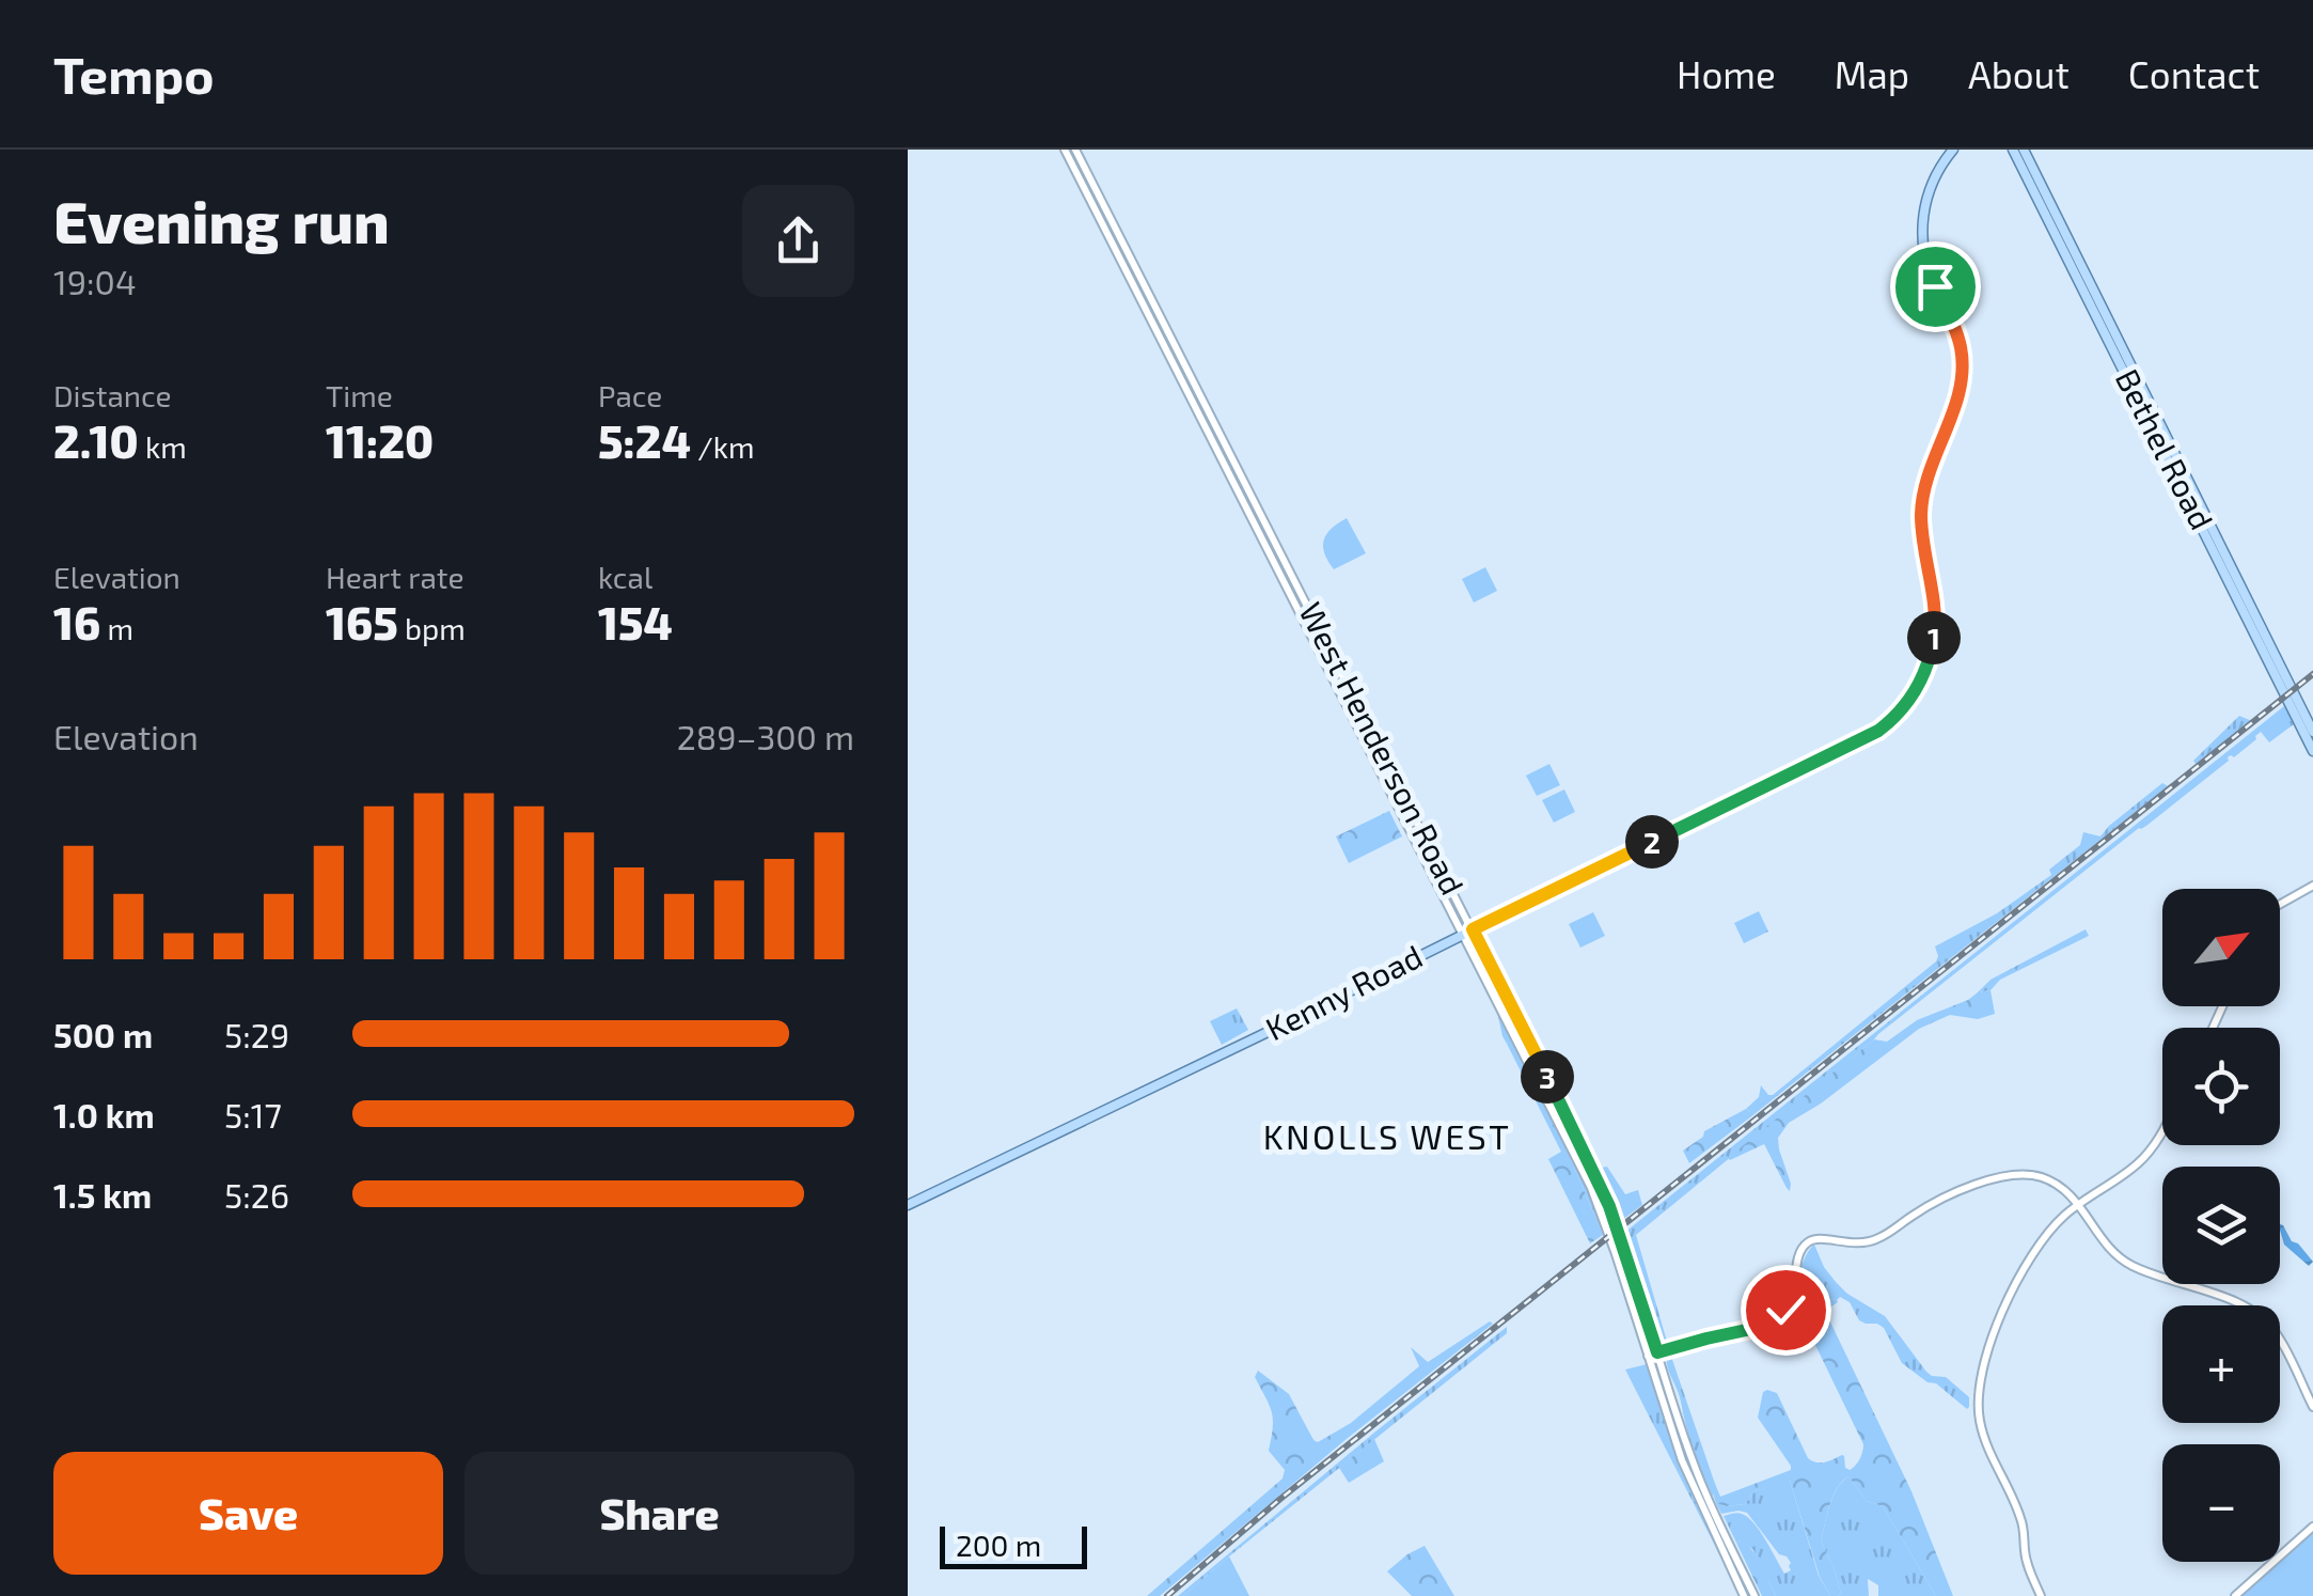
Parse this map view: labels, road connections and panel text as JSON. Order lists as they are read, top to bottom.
{
  "streets": {
    "main road": ["Bethel Road", "West Henderson Road", "Kenny Road"]
  },
  "crossings": [
    ["West Henderson Road", "Kenny Road"]
  ],
  "districts": ["KNOLLS WEST"],
  "scale_bar": "200 m",
  "north": "top right",
  "page": {
    "header": "Tempo",
    "nav": [
      "Home",
      "Map",
      "About",
      "Contact"
    ],
    "heading": ["Evening run", "19:04"],
    "stats": [
      ["Distance", "2.10 km"],
      ["Time", "11:20"],
      ["Pace", "5:24 /km"],
      ["Elevation", "16 m"],
      ["Heart rate", "165 bpm"],
      ["kcal", "154"]
    ],
    "pins": ["1", "2", "3"],
    "chart": ["Elevation", "289–300 m"],
    "map_buttons": ["+", "−"],
    "list": [
      {
        "name": "500 m",
        "note": "5:29"
      },
      {
        "name": "1.0 km",
        "note": "5:17"
      },
      {
        "name": "1.5 km",
        "note": "5:26"
      }
    ],
    "buttons": ["Save", "Share"],
    "scale": "200 m"
  }
}
